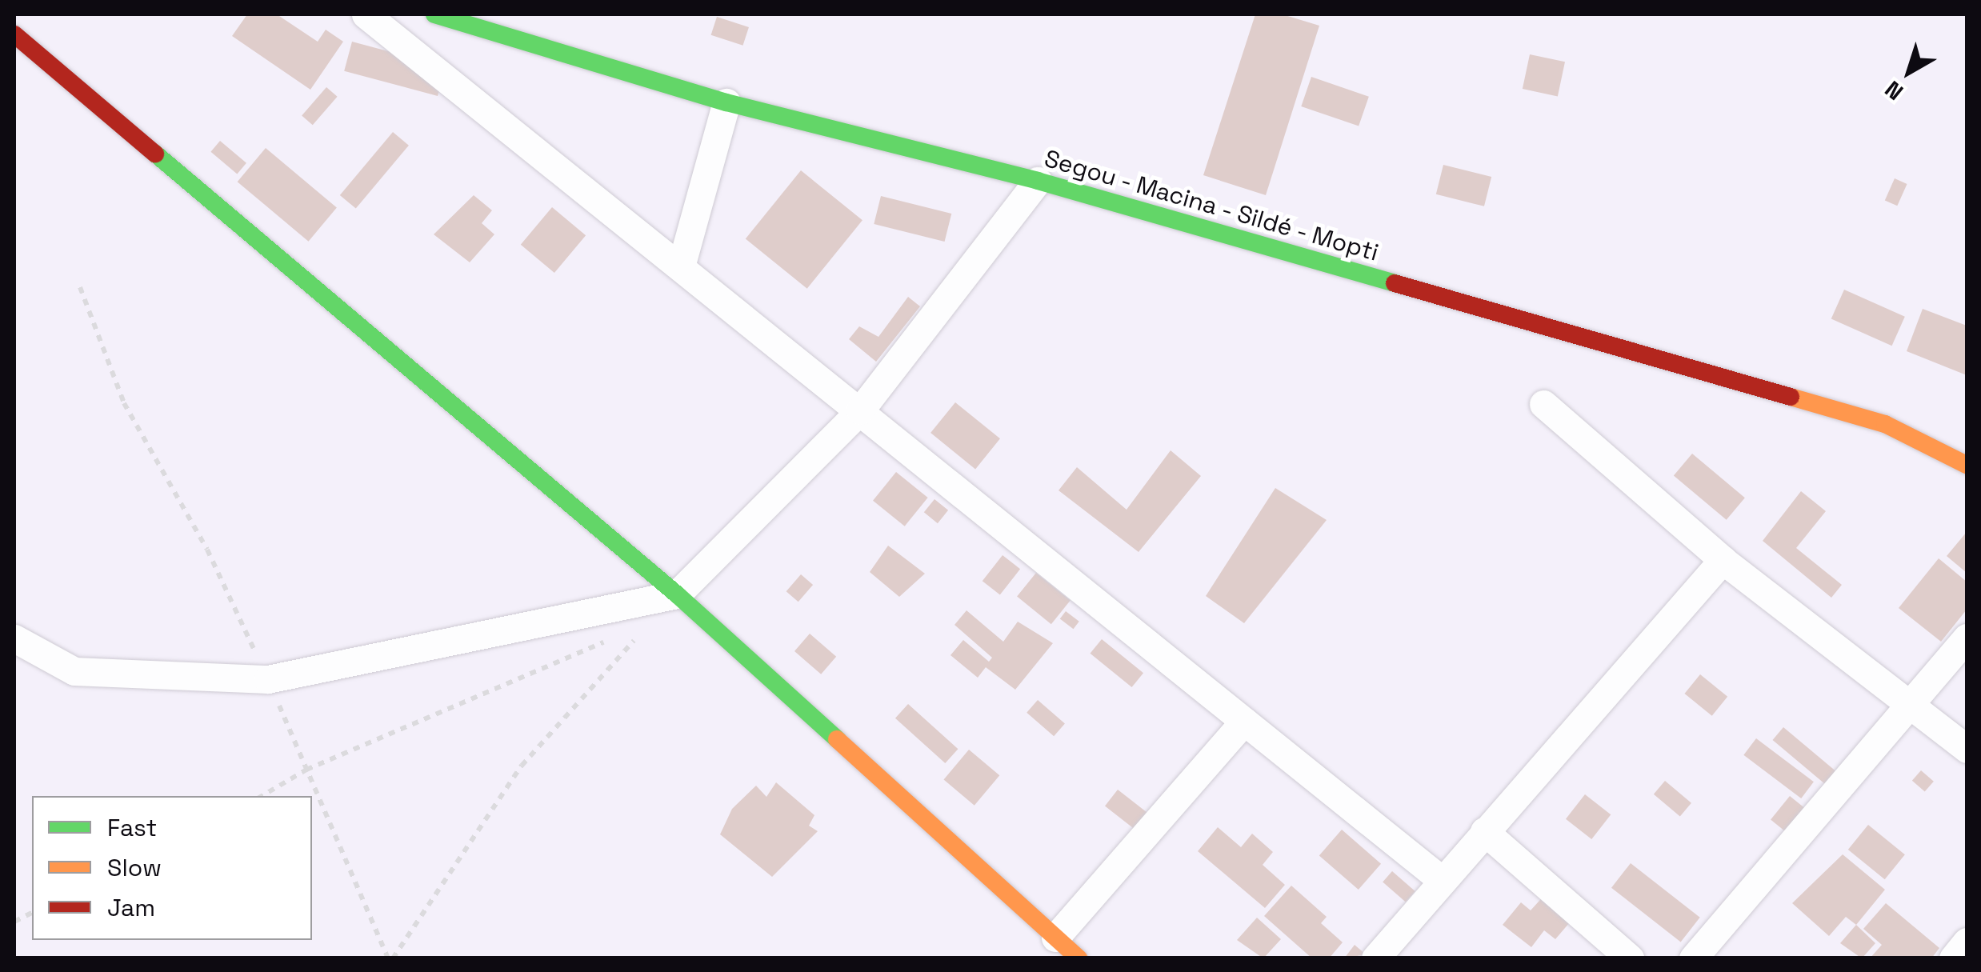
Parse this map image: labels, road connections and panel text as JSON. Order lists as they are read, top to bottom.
{
  "streets": {
    "main road": ["Segou - Macina - Sildé - Mopti"]
  },
  "legend": ["Fast", "Slow", "Jam"],
  "north": "bottom left"
}
